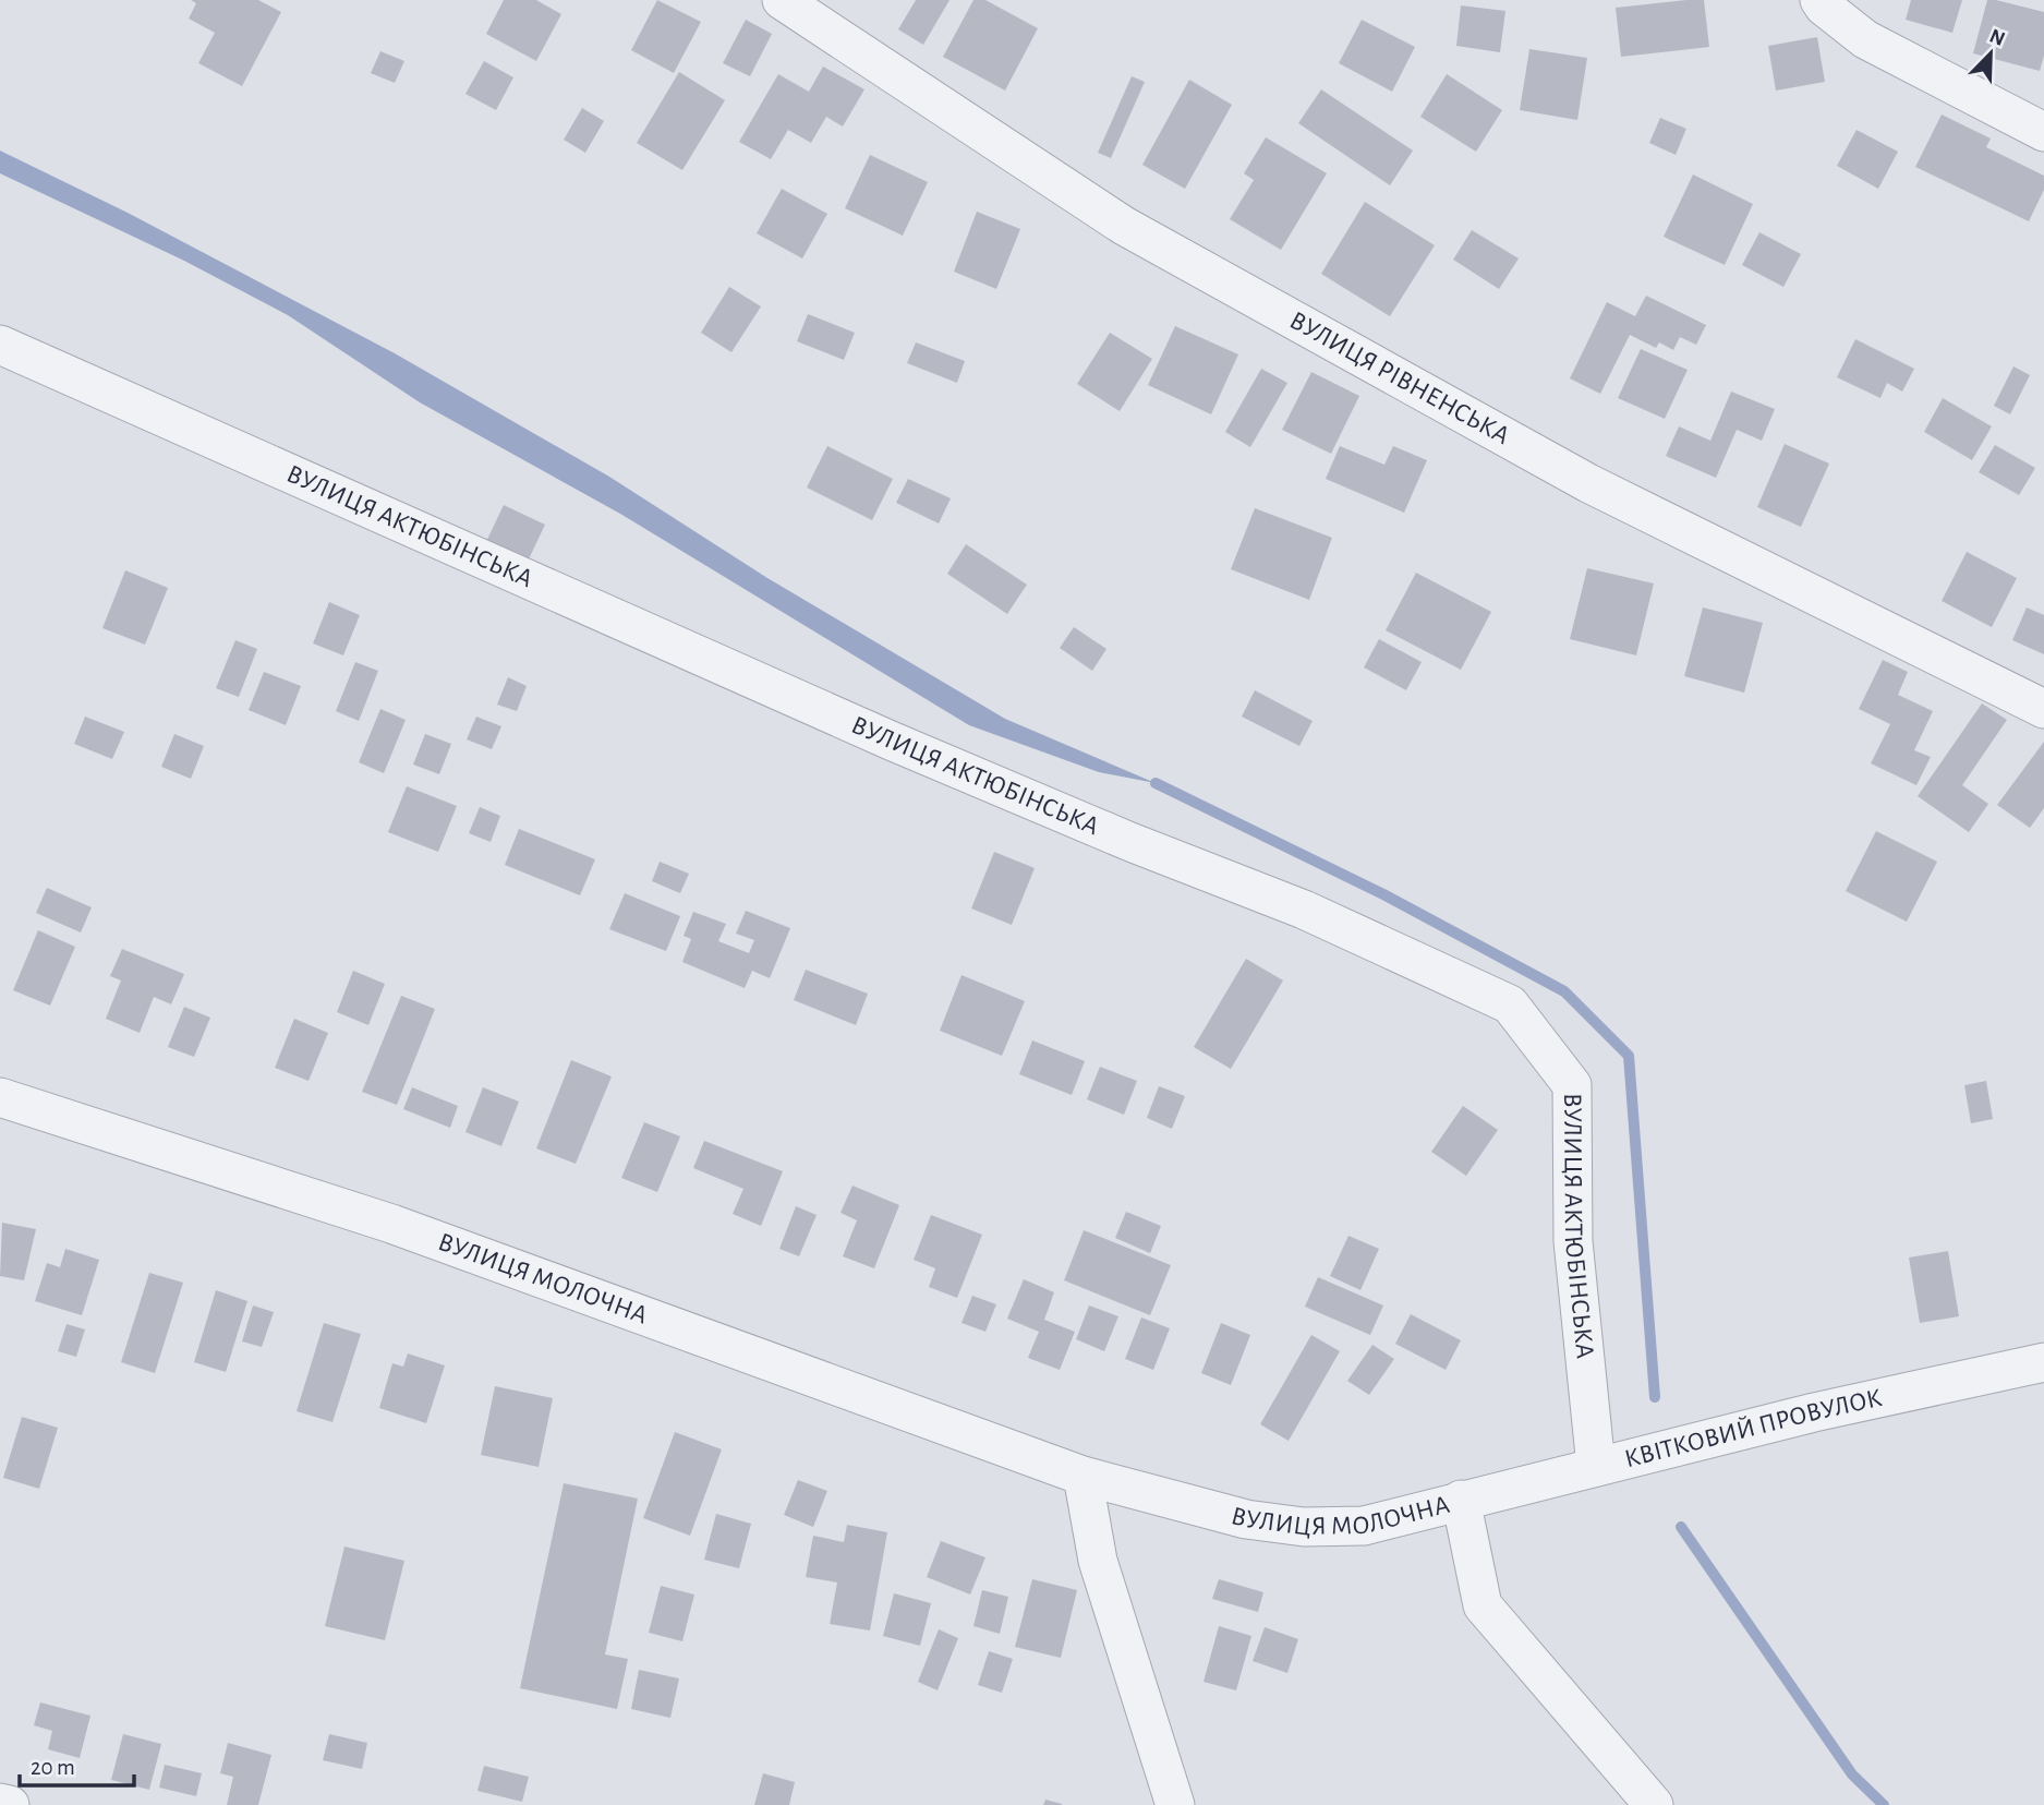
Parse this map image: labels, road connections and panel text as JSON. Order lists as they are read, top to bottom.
{
  "streets": {
    "street": [
      "ВУЛИЦЯ РІВНЕНСЬКА",
      "ВУЛИЦЯ АКТЮБІНСЬКА",
      "ВУЛИЦЯ МОЛОЧНА",
      "КВІТКОВИЙ ПРОВУЛОК"
    ]
  },
  "crossings": [
    ["ВУЛИЦЯ АКТЮБІНСЬКА", "КВІТКОВИЙ ПРОВУЛОК"],
    ["ВУЛИЦЯ МОЛОЧНА", "КВІТКОВИЙ ПРОВУЛОК"]
  ],
  "scale_bar": "20 m",
  "north": "top right"
}
